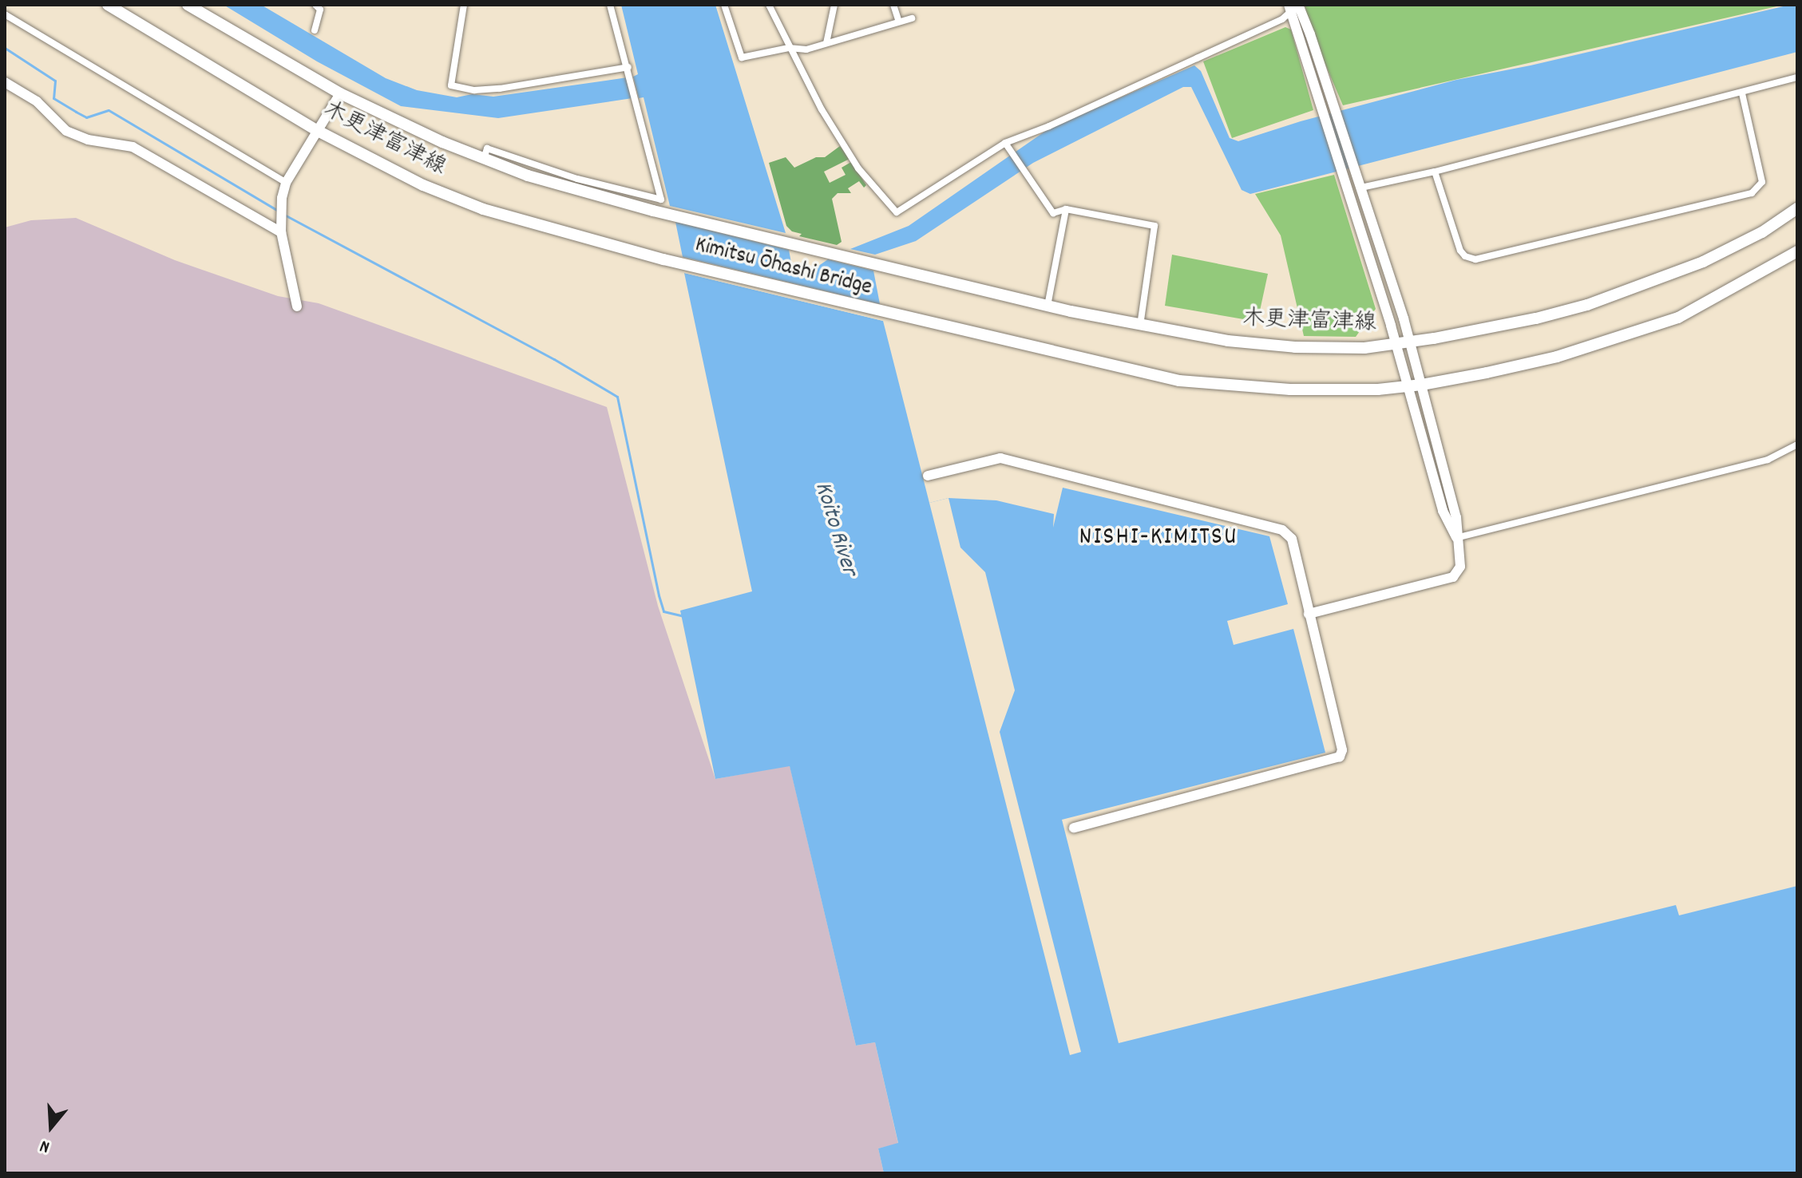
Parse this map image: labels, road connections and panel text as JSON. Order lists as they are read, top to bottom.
{
  "streets": {
    "main road": ["木更津富津線", "Kimitsu Ōhashi Bridge"]
  },
  "crossings": [
    ["木更津富津線", "Kimitsu Ōhashi Bridge"]
  ],
  "districts": ["NISHI-KIMITSU"],
  "water": ["Koito River"],
  "north": "bottom"
}
